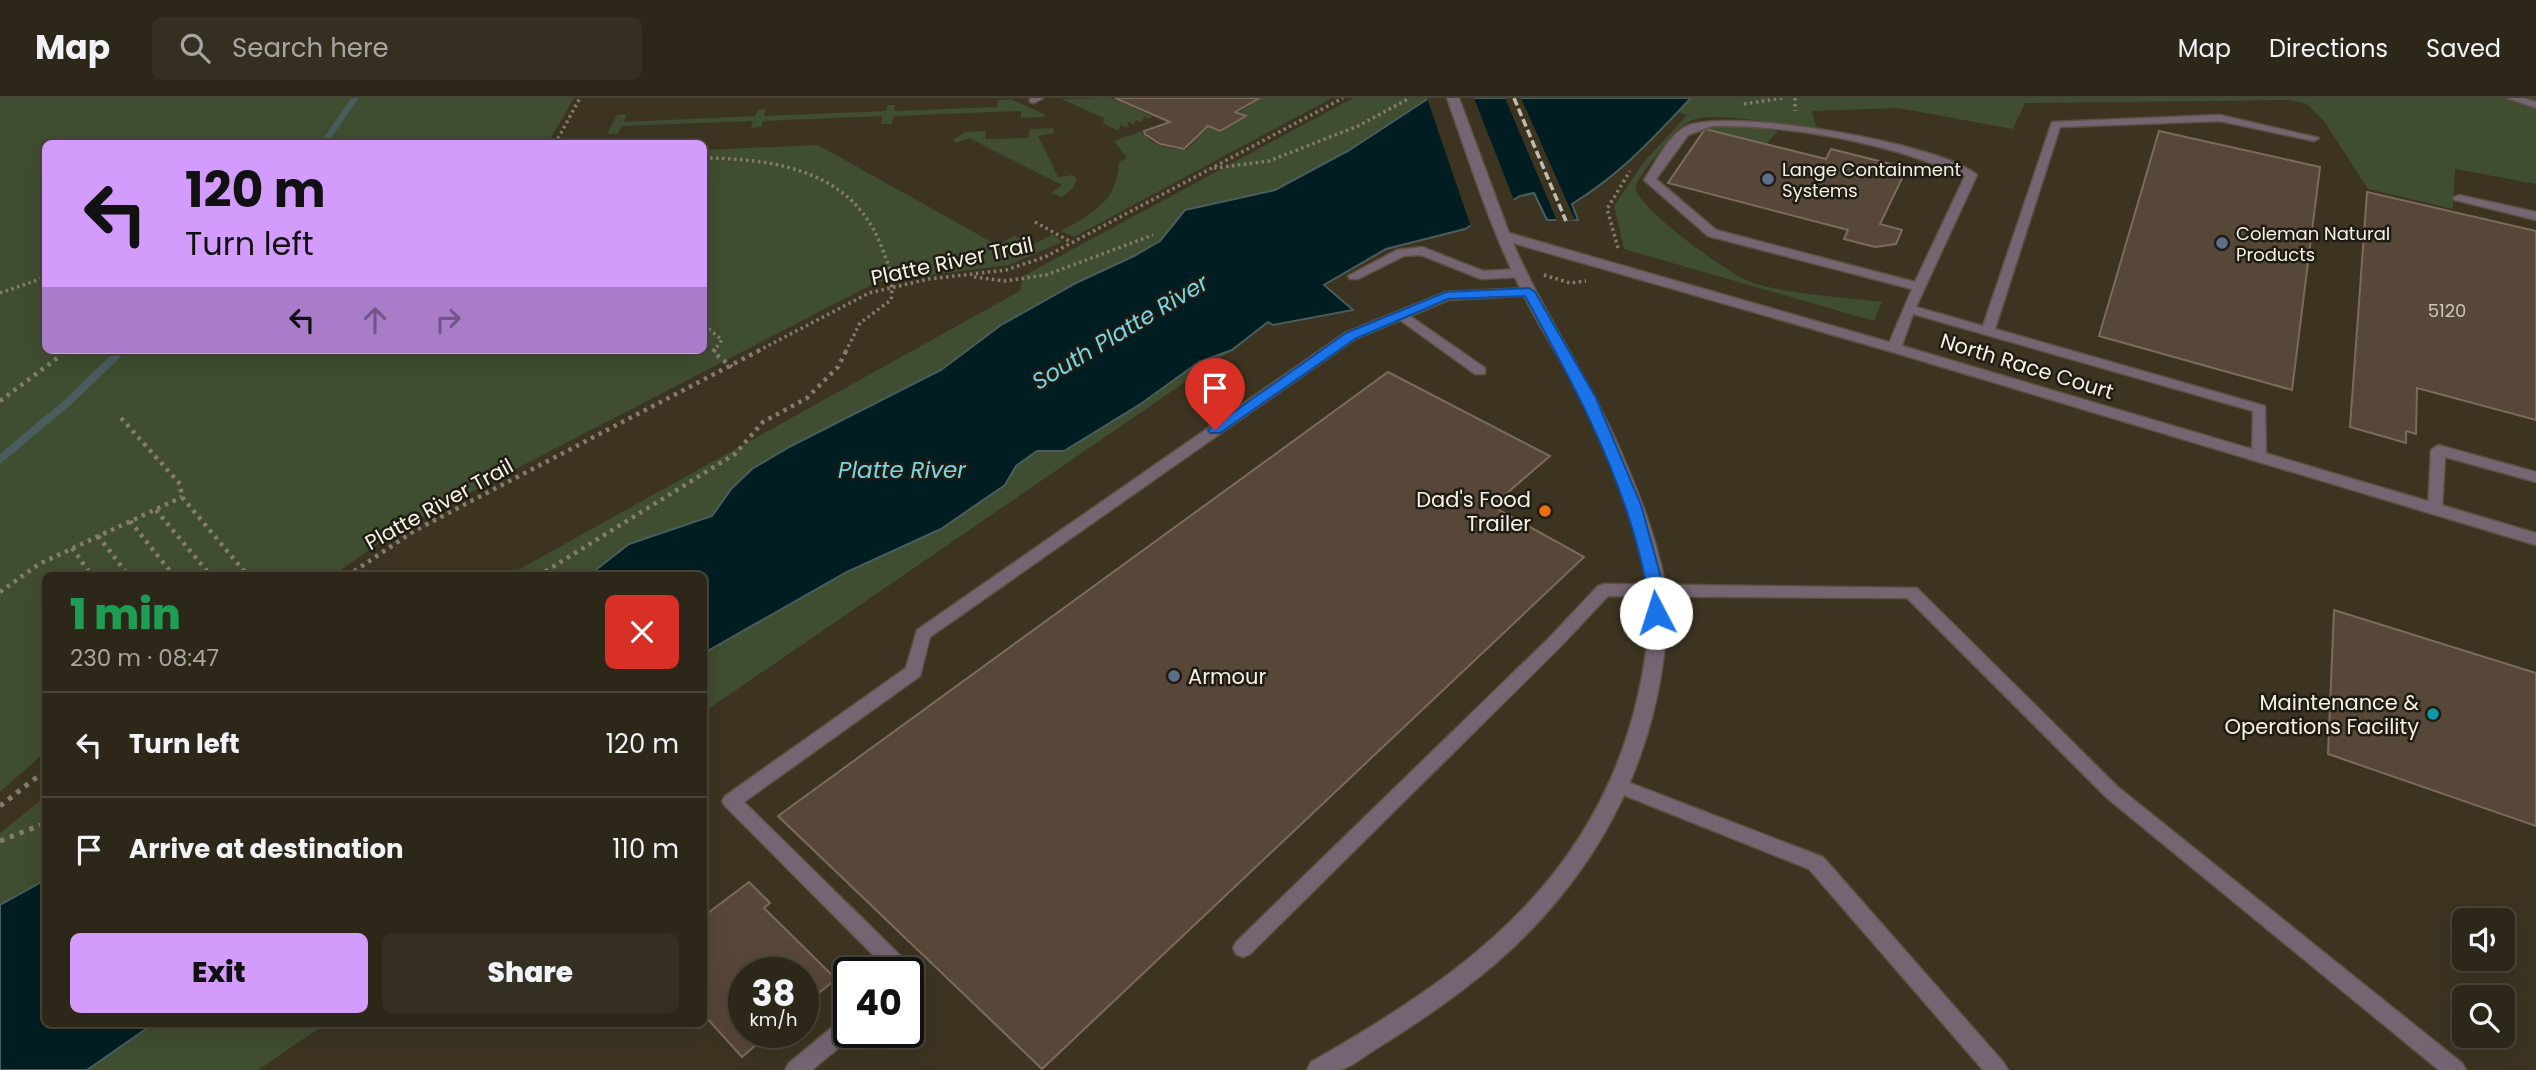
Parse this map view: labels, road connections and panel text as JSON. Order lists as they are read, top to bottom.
{
  "streets": {
    "street": ["North Race Court"],
    "path": ["Platte River Trail"]
  },
  "water": ["South Platte River", "Platte River"],
  "places": [
    "Lange Containment Systems",
    "Coleman Natural Products",
    "Dad's Food Trailer",
    "Armour",
    "Maintenance & Operations Facility"
  ],
  "house_numbers": ["5120"],
  "page": {
    "header": "Map",
    "search": "Search here",
    "nav": ["Map", "Directions", "Saved"],
    "turn": ["120 m", "Turn left"],
    "heading": ["1 min", "230 m · 08:47"],
    "list": [
      {
        "name": "Turn left",
        "value": "120 m"
      },
      {
        "name": "Arrive at destination",
        "value": "110 m"
      }
    ],
    "buttons": ["Exit", "Share"],
    "speed": "38 km/h",
    "limit": "40"
  }
}
